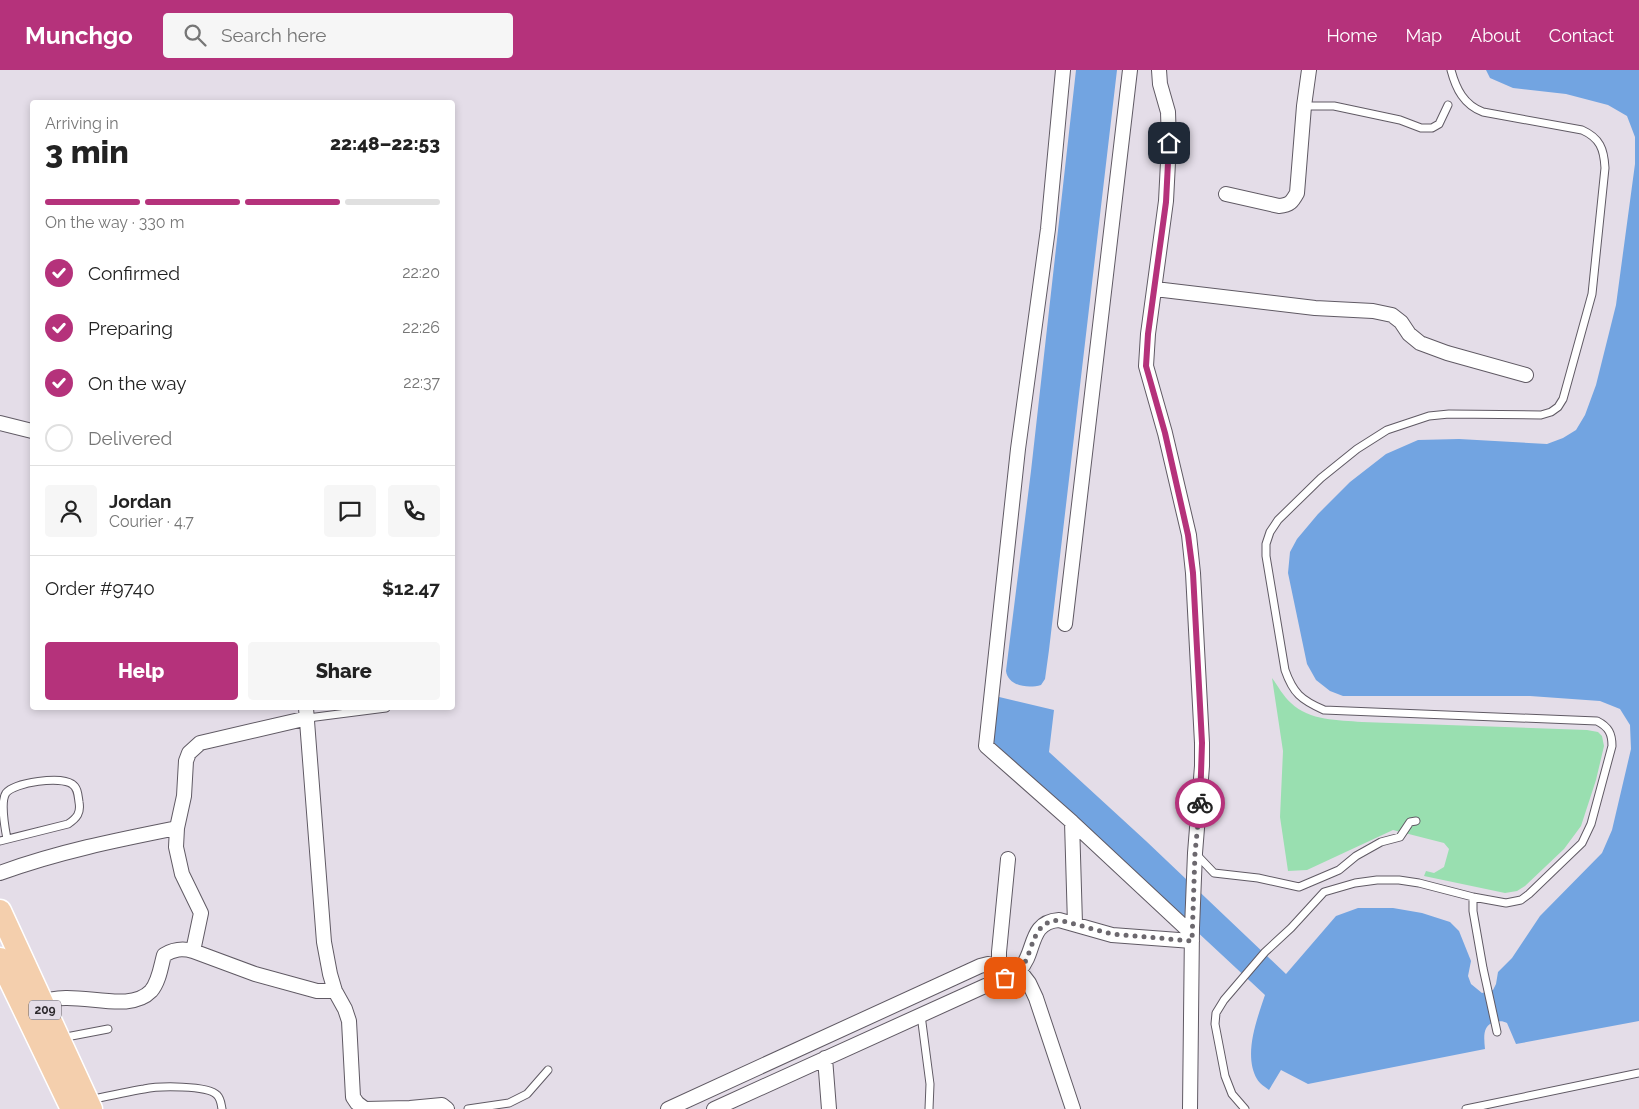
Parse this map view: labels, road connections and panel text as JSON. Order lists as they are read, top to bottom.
{
  "streets": {
    "main road": ["209"]
  },
  "page": {
    "header": "Munchgo",
    "search": "Search here",
    "nav": [
      "Home",
      "Map",
      "About",
      "Contact"
    ],
    "heading": ["3 min", "Arriving in", "22:48–22:53"],
    "panel": [
      "Jordan",
      "Courier · 4.7",
      "Order #9740",
      "$12.47"
    ],
    "bar": "On the way · 330 m",
    "list": [
      ["Confirmed", "22:20"],
      ["Preparing", "22:26"],
      ["On the way", "22:37"],
      "Delivered"
    ],
    "buttons": ["Help", "Share"]
  }
}
